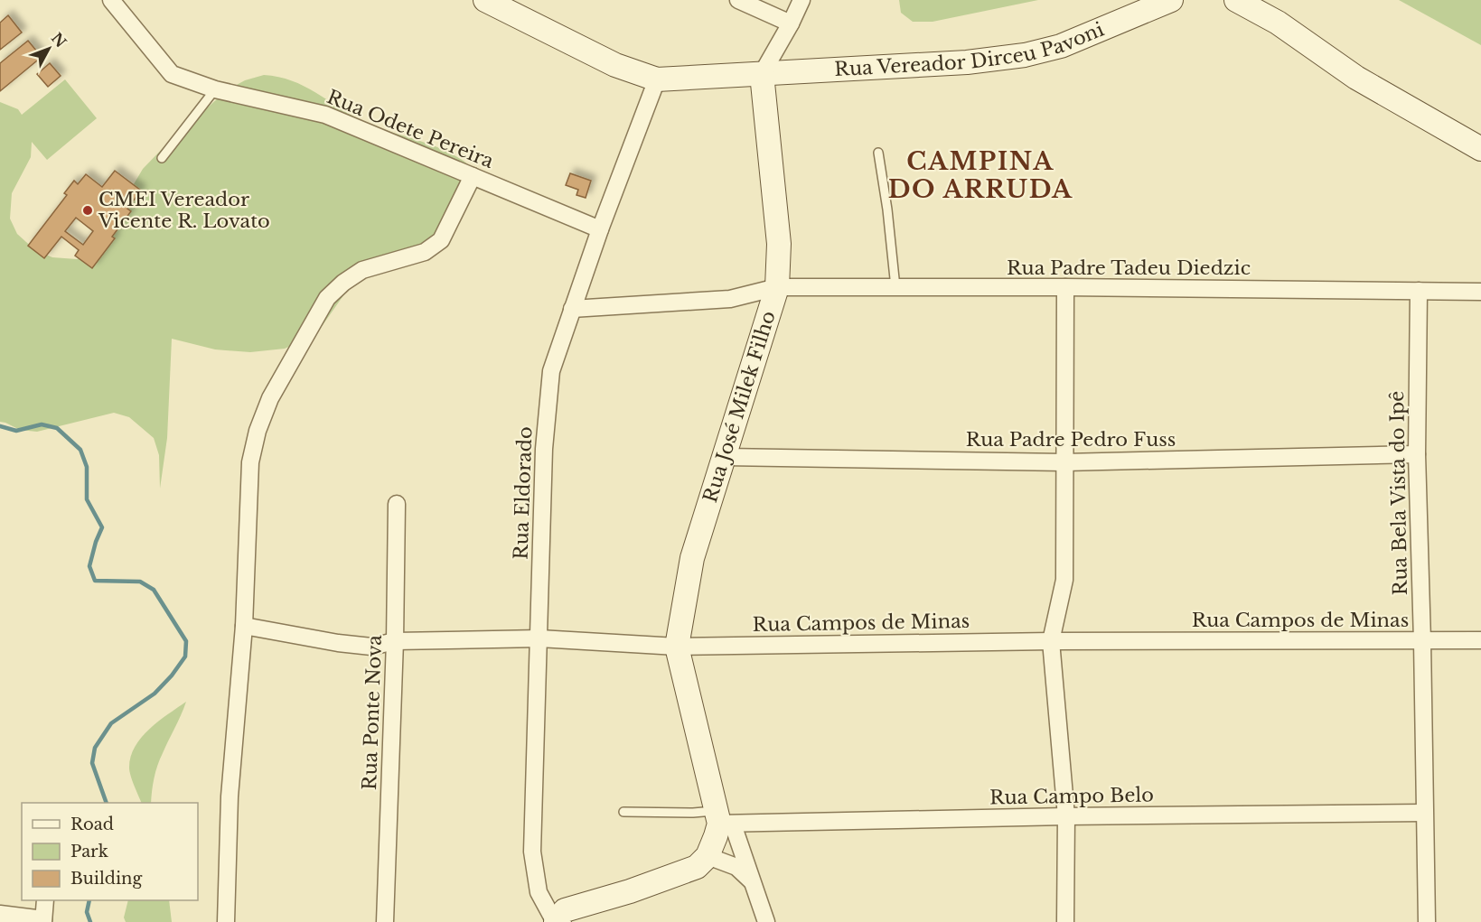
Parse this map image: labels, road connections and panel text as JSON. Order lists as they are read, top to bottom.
{
  "streets": {
    "main road": ["Rua Vereador Dirceu Pavoni", "Rua José Milek Filho"],
    "street": [
      "Rua Odete Pereira",
      "Rua Padre Tadeu Diedzic",
      "Rua Padre Pedro Fuss",
      "Rua Eldorado",
      "Rua Bela Vista do Ipê",
      "Rua Campos de Minas",
      "Rua Ponte Nova",
      "Rua Campo Belo"
    ]
  },
  "crossings": [
    ["Rua Vereador Dirceu Pavoni", "Rua José Milek Filho"],
    ["Rua Odete Pereira", "Rua Eldorado"],
    ["Rua Padre Tadeu Diedzic", "Rua José Milek Filho"],
    ["Rua Padre Tadeu Diedzic", "Rua Eldorado"],
    ["Rua Padre Tadeu Diedzic", "Rua Bela Vista do Ipê"],
    ["Rua José Milek Filho", "Rua Padre Pedro Fuss"],
    ["Rua José Milek Filho", "Rua Campos de Minas"],
    ["Rua José Milek Filho", "Rua Campo Belo"],
    ["Rua Padre Pedro Fuss", "Rua Bela Vista do Ipê"],
    ["Rua Eldorado", "Rua Campos de Minas"],
    ["Rua Bela Vista do Ipê", "Rua Campos de Minas"],
    ["Rua Bela Vista do Ipê", "Rua Campo Belo"],
    ["Rua Campos de Minas", "Rua Ponte Nova"]
  ],
  "districts": ["CAMPINA DO ARRUDA"],
  "places": ["CMEI Vereador Vicente R. Lovato"],
  "legend": ["Road", "Park", "Building"],
  "north": "top right"
}
